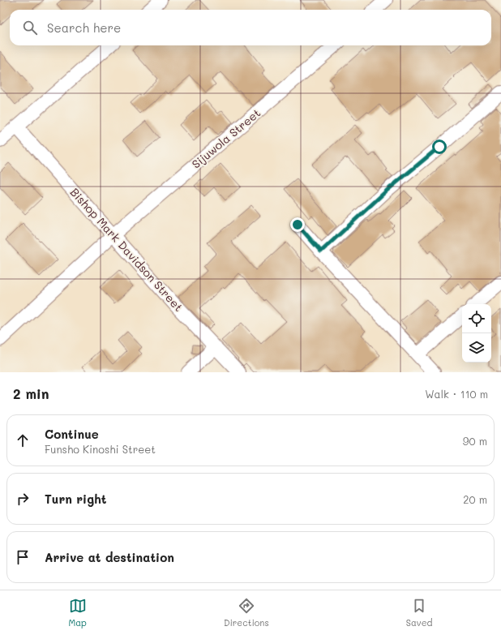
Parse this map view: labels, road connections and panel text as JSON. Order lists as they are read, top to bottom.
{
  "streets": {
    "street": ["Sijuwola Street", "Bishop Mark Davidson Street"]
  },
  "crossings": [
    ["Sijuwola Street", "Bishop Mark Davidson Street"]
  ],
  "page": {
    "search": "Search here",
    "heading": ["2 min", "Walk · 110 m"],
    "list": [
      ["Continue", "Funsho Kinoshi Street", "90 m"],
      ["Turn right", "20 m"],
      "Arrive at destination"
    ],
    "nav": ["Map", "Directions", "Saved"]
  }
}
